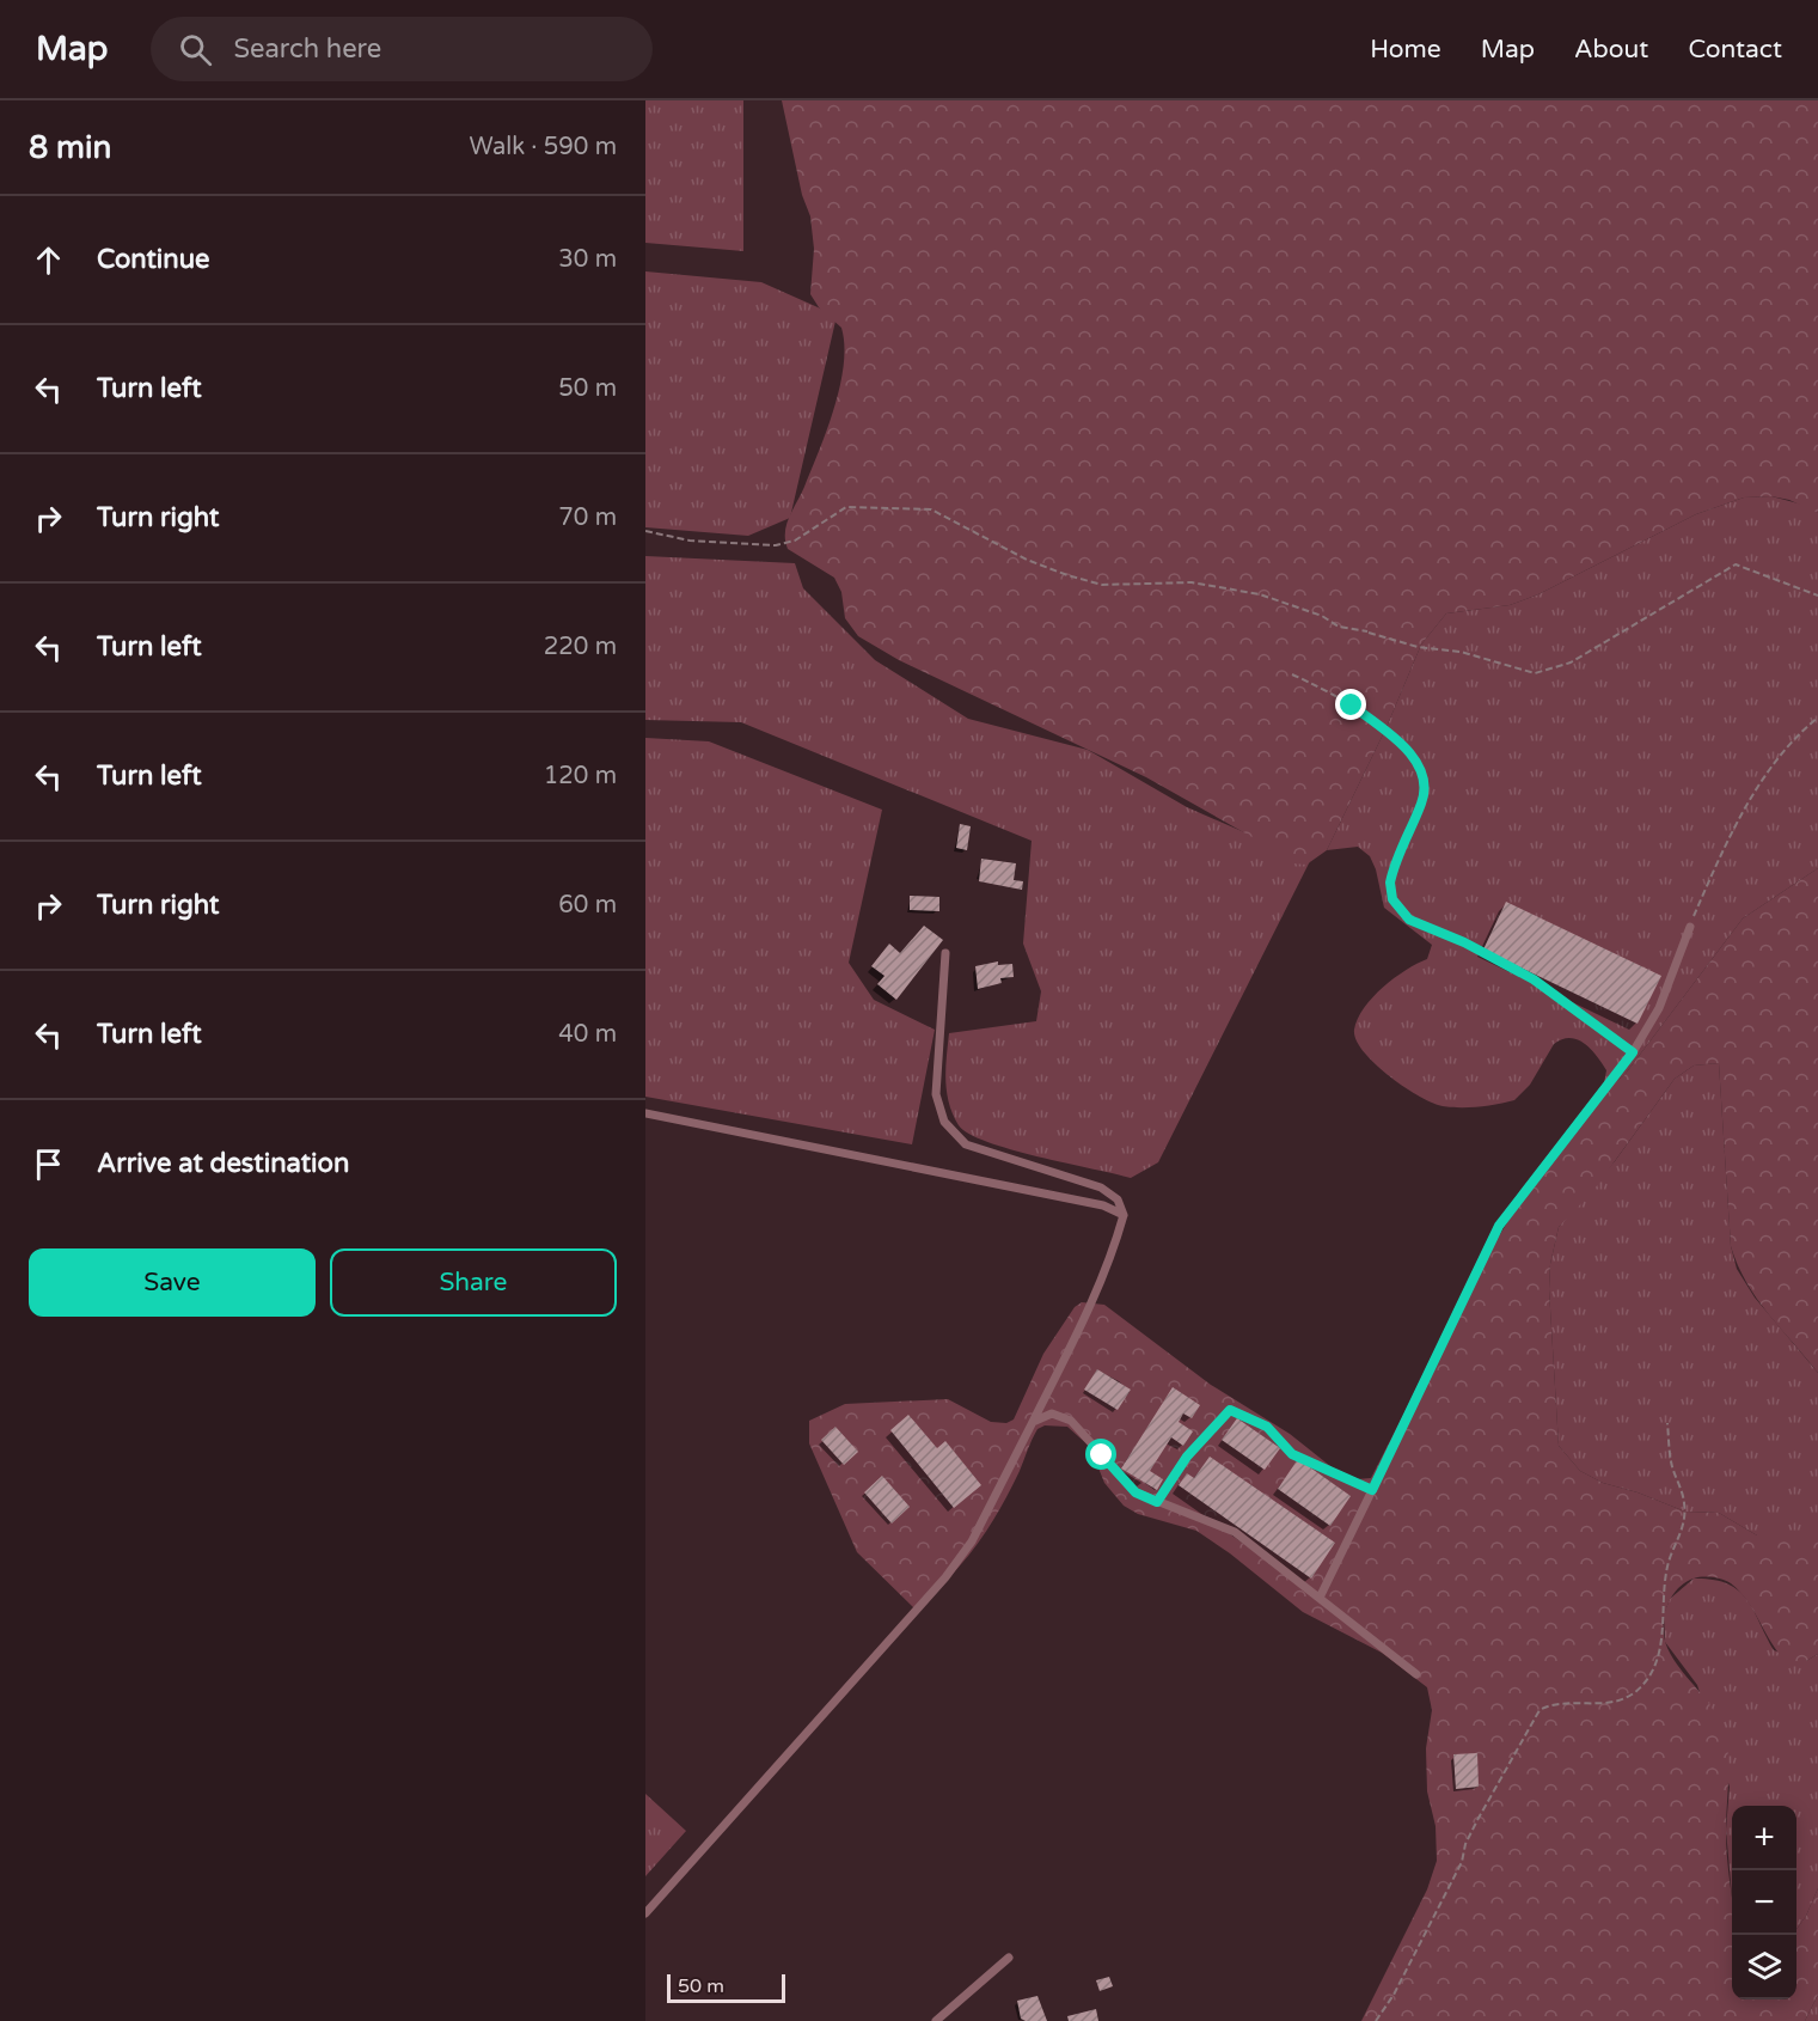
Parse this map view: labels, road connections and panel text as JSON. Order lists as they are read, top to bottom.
{
  "scale_bar": "50 m",
  "page": {
    "header": "Map",
    "search": "Search here",
    "nav": [
      "Home",
      "Map",
      "About",
      "Contact"
    ],
    "heading": ["8 min", "Walk · 590 m"],
    "list": [
      ["Continue", "30 m"],
      ["Turn left", "50 m"],
      ["Turn right", "70 m"],
      ["Turn left", "220 m"],
      ["Turn left", "120 m"],
      ["Turn right", "60 m"],
      ["Turn left", "40 m"],
      "Arrive at destination"
    ],
    "buttons": ["Save", "Share"],
    "map_buttons": ["+", "−"],
    "scale": "50 m"
  }
}
